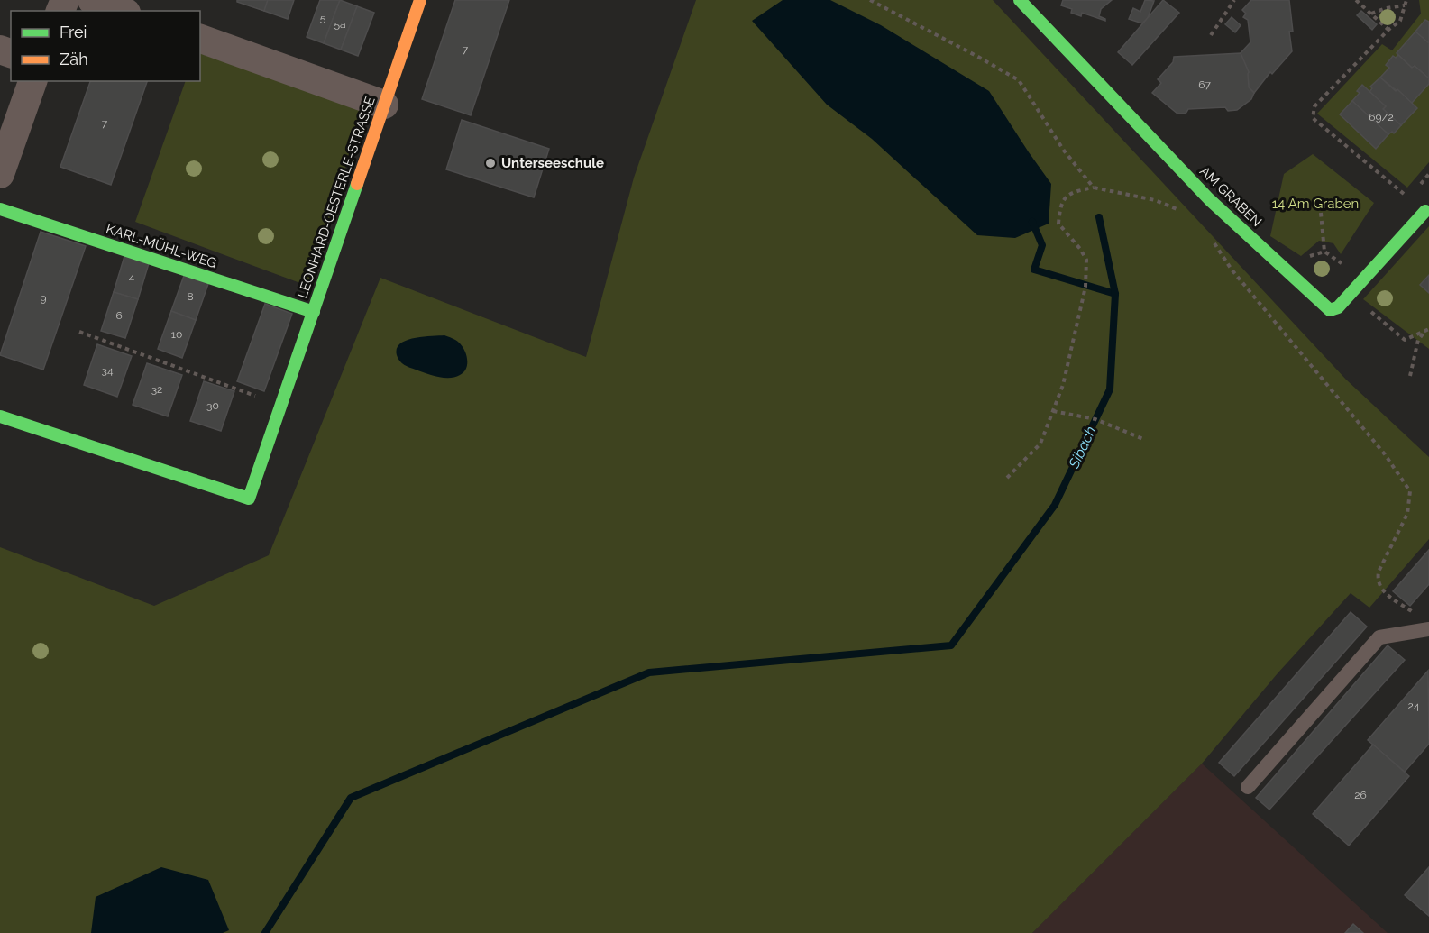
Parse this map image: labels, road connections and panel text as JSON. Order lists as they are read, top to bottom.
{
  "streets": {
    "street": ["AM GRABEN", "LEONHARD-OESTERLE-STRASSE", "KARL-MÜHL-WEG"]
  },
  "crossings": [
    ["LEONHARD-OESTERLE-STRASSE", "KARL-MÜHL-WEG"]
  ],
  "water": ["Sibach"],
  "parks": ["14 Am Graben"],
  "places": ["Unterseeschule"],
  "house_numbers": [
    "5",
    "5a",
    "7",
    "67",
    "69/2",
    "7",
    "4",
    "8",
    "9",
    "6",
    "10",
    "34",
    "32",
    "30",
    "24",
    "26"
  ],
  "legend": ["Frei", "Zäh"]
}
